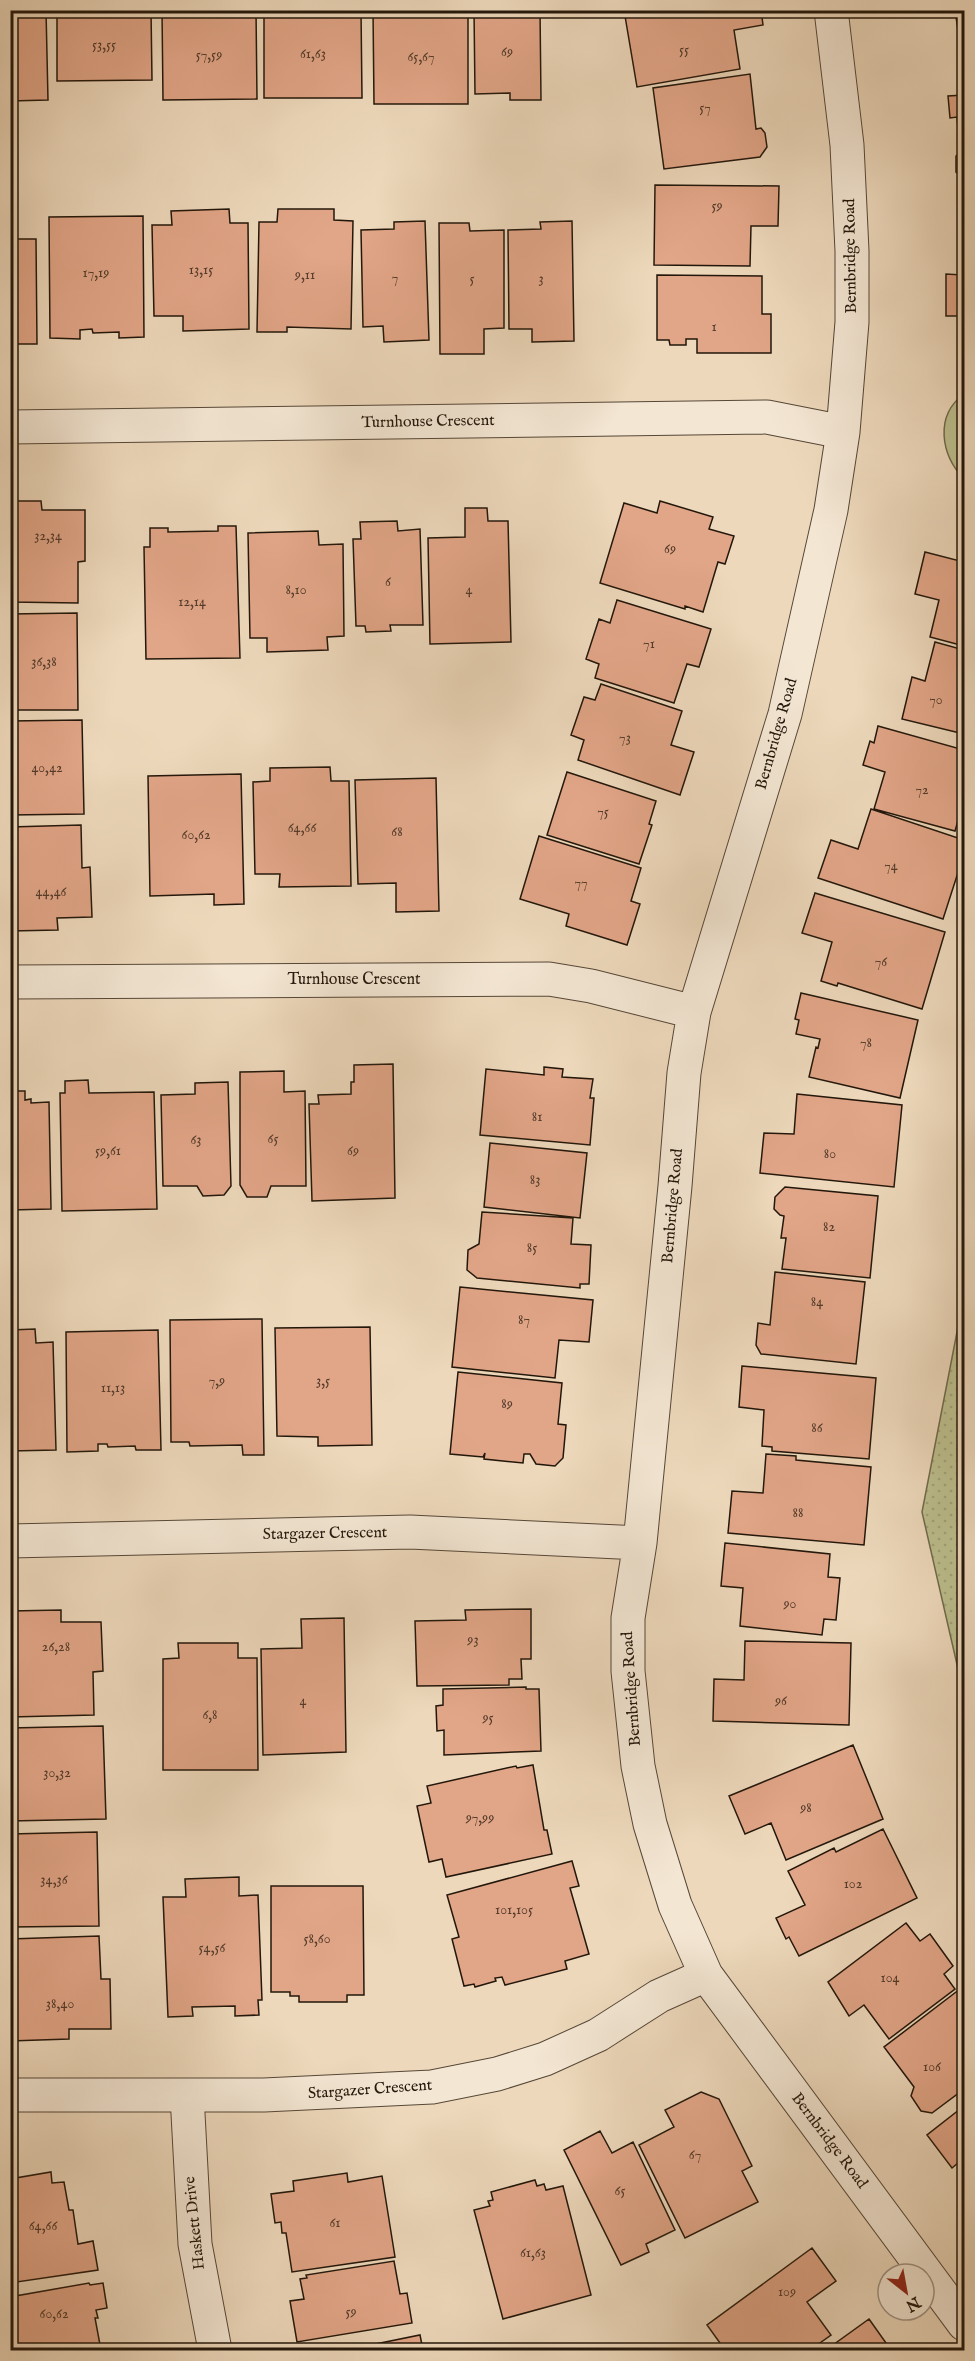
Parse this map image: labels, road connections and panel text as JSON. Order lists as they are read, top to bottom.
{
  "streets": {
    "street": [
      "Bernbridge Road",
      "Turnhouse Crescent",
      "Stargazer Crescent",
      "Haskett Drive"
    ]
  },
  "crossings": [
    ["Bernbridge Road", "Turnhouse Crescent"],
    ["Bernbridge Road", "Stargazer Crescent"],
    ["Stargazer Crescent", "Haskett Drive"]
  ],
  "house_numbers": [
    "53,55",
    "55",
    "69",
    "61,63",
    "57,59",
    "65,67",
    "57",
    "59",
    "13,15",
    "17,19",
    "9,11",
    "7",
    "5",
    "3",
    "1",
    "32,34",
    "69",
    "6",
    "8,10",
    "4",
    "12,14",
    "71",
    "36,38",
    "70",
    "73",
    "40,42",
    "72",
    "75",
    "64,66",
    "68",
    "60,62",
    "74",
    "77",
    "44,46",
    "76",
    "78",
    "81",
    "65",
    "63",
    "59,61",
    "69",
    "80",
    "83",
    "82",
    "85",
    "84",
    "87",
    "7,9",
    "3,5",
    "11,13",
    "89",
    "86",
    "88",
    "90",
    "93",
    "26,28",
    "4",
    "96",
    "6,8",
    "95",
    "30,32",
    "98",
    "97,99",
    "34,36",
    "102",
    "101,105",
    "58,60",
    "54,56",
    "104",
    "38,40",
    "106",
    "67",
    "65",
    "61",
    "64,66",
    "61,63",
    "109",
    "59",
    "60,62"
  ],
  "north": "bottom right"
}
